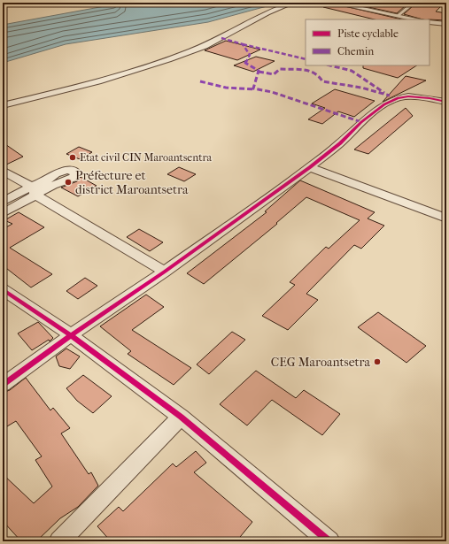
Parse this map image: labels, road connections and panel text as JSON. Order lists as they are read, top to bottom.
{
  "places": ["Etat civil CIN Maroantsentra", "Préfecture et district Maroantsetra", "CEG Maroantsetra"],
  "legend": ["Piste cyclable", "Chemin"]
}
